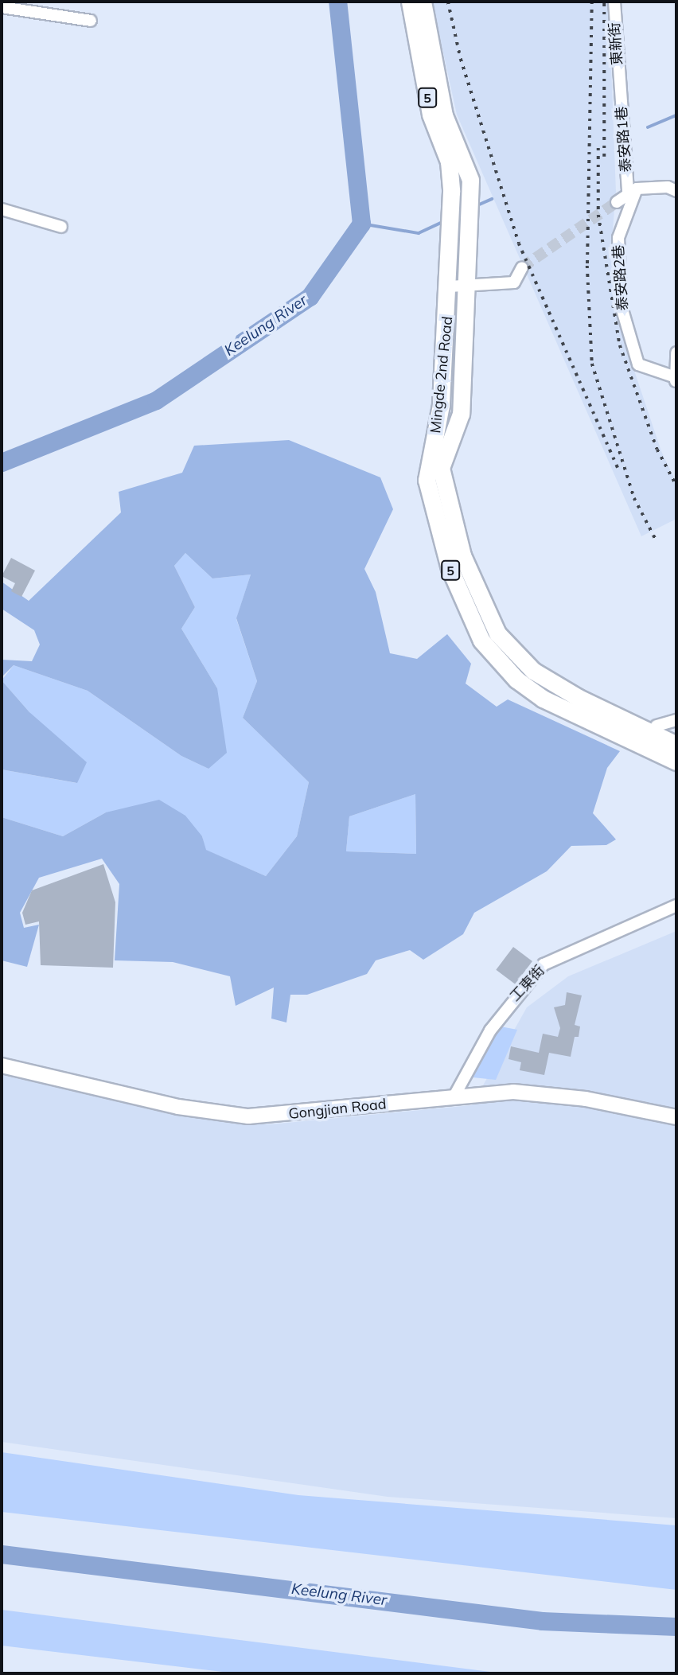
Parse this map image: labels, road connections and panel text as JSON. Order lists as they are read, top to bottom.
{
  "streets": {
    "main road": ["5", "Mingde 2nd Road"],
    "street": [
      "東新街",
      "泰安路1巷",
      "泰安路2巷",
      "工東街",
      "Gongjian Road"
    ]
  },
  "crossings": [
    ["東新街", "泰安路1巷"],
    ["泰安路1巷", "泰安路2巷"],
    ["工東街", "Gongjian Road"]
  ],
  "water": ["Keelung River"]
}
